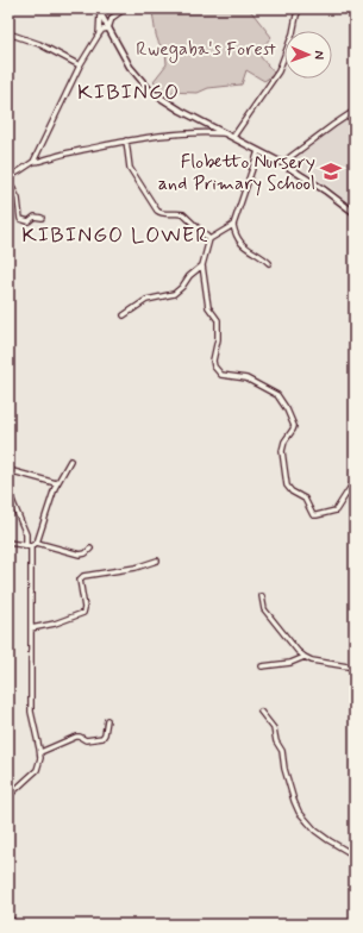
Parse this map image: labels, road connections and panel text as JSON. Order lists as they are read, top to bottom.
{
  "districts": ["KIBINGO", "KIBINGO LOWER"],
  "parks": ["Rwegaba's Forest"],
  "places": {
    "school or university": ["Flobetto Nursery and Primary School"]
  },
  "north": "right"
}
